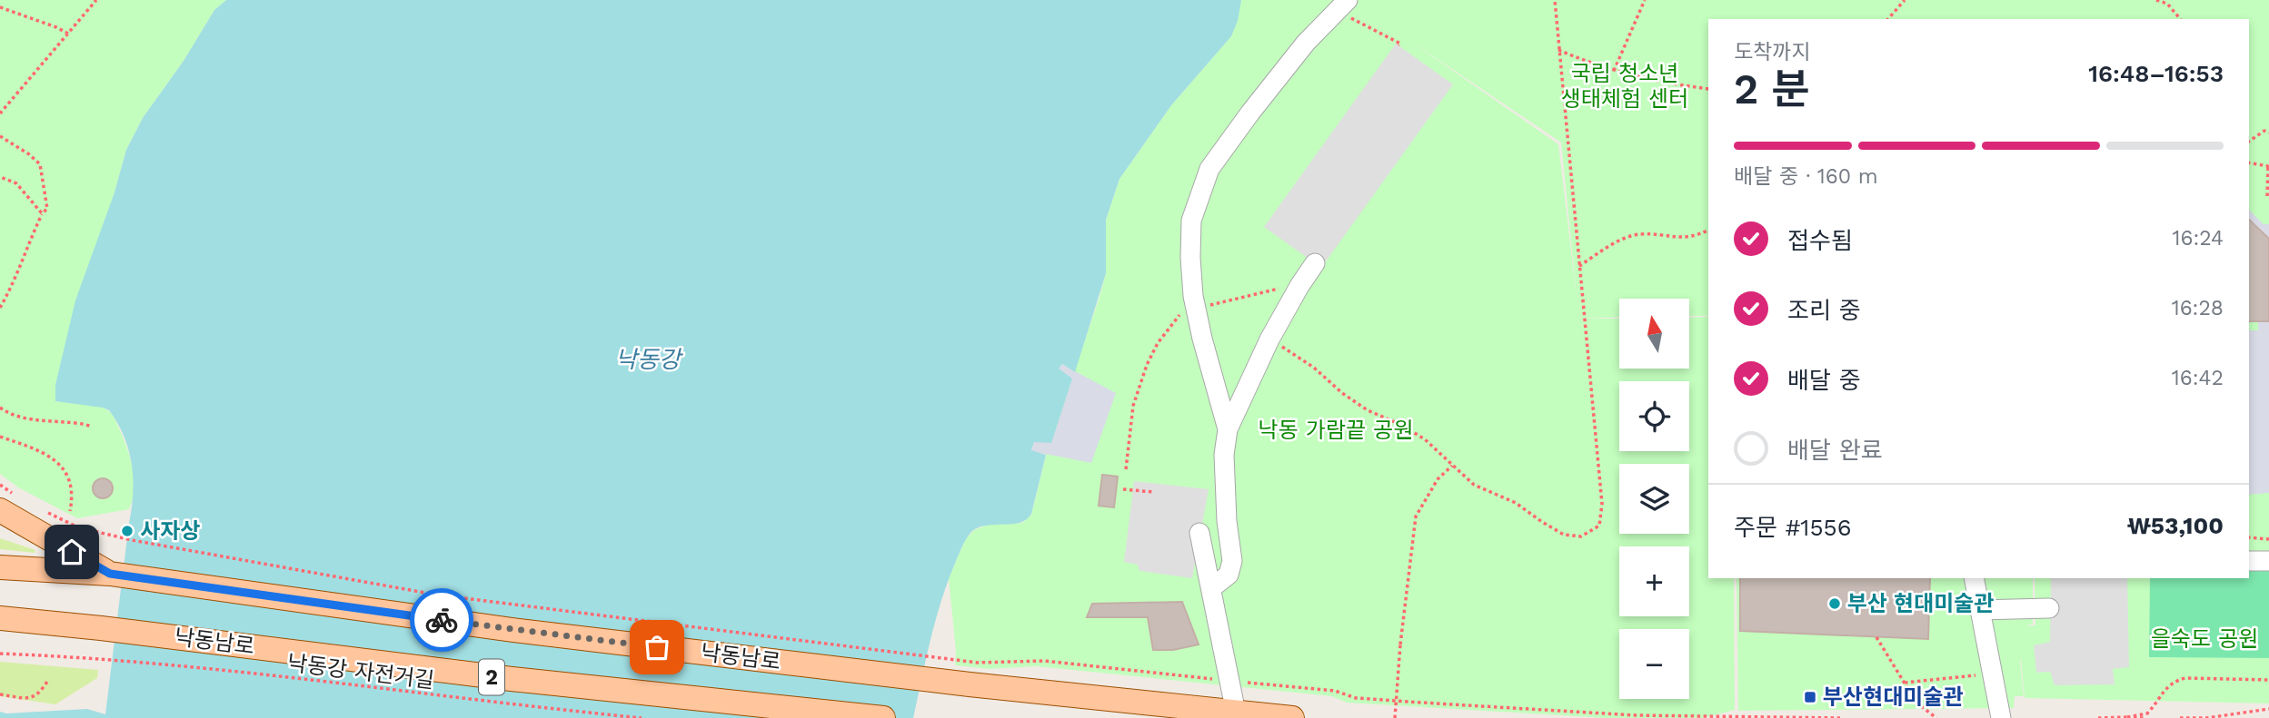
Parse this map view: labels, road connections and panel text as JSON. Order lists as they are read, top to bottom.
{
  "streets": {
    "main road": ["낙동남로", "2"],
    "path": ["낙동강 자전거길"]
  },
  "water": ["낙동강"],
  "parks": ["국립 청소년 생태체험 센터", "낙동 가람끝 공원", "을숙도 공원"],
  "places": {
    "other": ["사자상", "부산 현대미술관"],
    "transit": ["부산현대미술관"]
  },
  "north": "top",
  "page": {
    "heading": ["2 분", "도착까지", "16:48–16:53"],
    "panel": ["주문 #1556", "₩53,100"],
    "bar": "배달 중 · 160 m",
    "list": [
      ["접수됨", "16:24"],
      ["조리 중", "16:28"],
      ["배달 중", "16:42"],
      "배달 완료"
    ],
    "map_buttons": ["+", "−"]
  }
}
